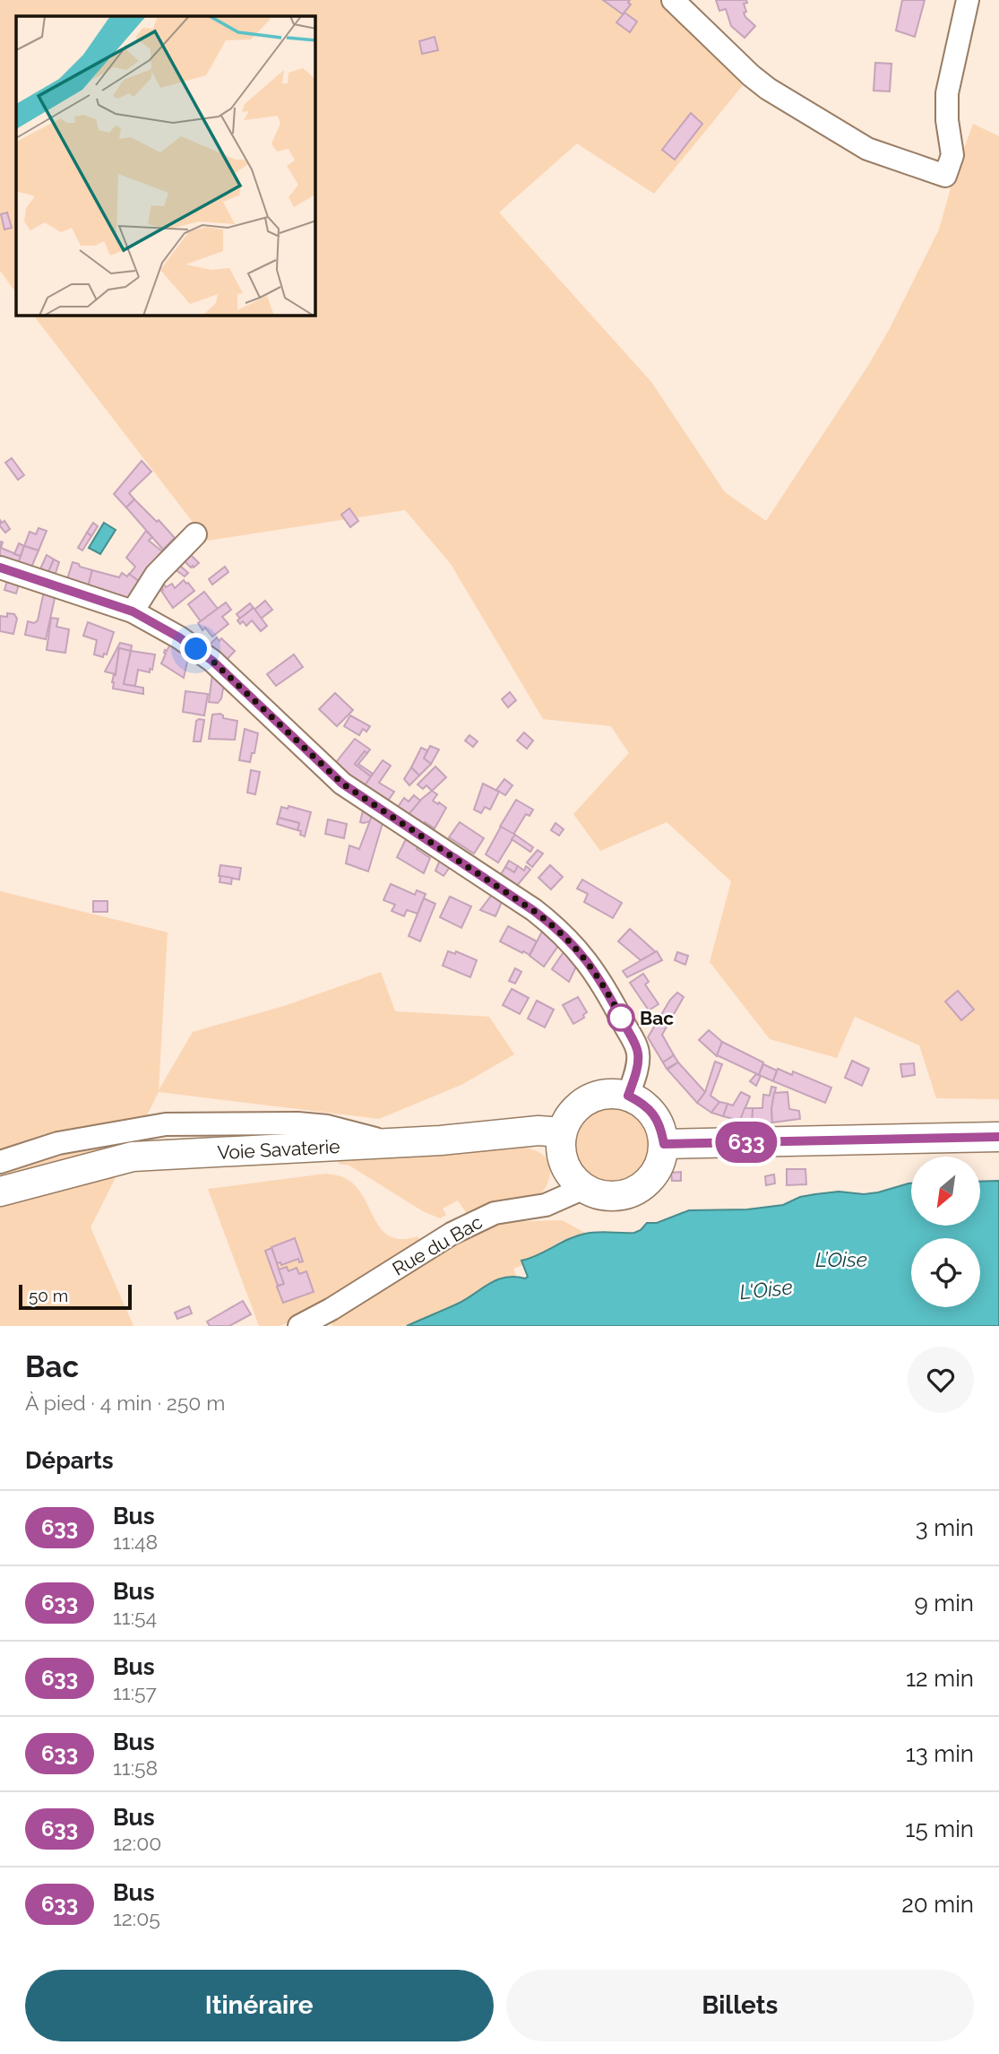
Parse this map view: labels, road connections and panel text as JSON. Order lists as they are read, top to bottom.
{
  "streets": {
    "main road": ["Voie Savaterie"],
    "street": ["Rue du Bac"]
  },
  "crossings": [
    ["Voie Savaterie", "Rue du Bac"]
  ],
  "water": ["L’Oise", "L'Oise"],
  "places": ["Bac"],
  "lines": ["bus line 633"],
  "scale_bar": "50 m",
  "north": "bottom left",
  "page": {
    "on_map": "633",
    "scale": "50 m",
    "heading": [
      ["Bac", "À pied · 4 min · 250 m"],
      "Départs"
    ],
    "list": [
      {
        "mark": "633",
        "name": "Bus",
        "note": "11:48",
        "value": "3 min"
      },
      {
        "mark": "633",
        "name": "Bus",
        "note": "11:54",
        "value": "9 min"
      },
      {
        "mark": "633",
        "name": "Bus",
        "note": "11:57",
        "value": "12 min"
      },
      {
        "mark": "633",
        "name": "Bus",
        "note": "11:58",
        "value": "13 min"
      },
      {
        "mark": "633",
        "name": "Bus",
        "note": "12:00",
        "value": "15 min"
      },
      {
        "mark": "633",
        "name": "Bus",
        "note": "12:05",
        "value": "20 min"
      }
    ],
    "buttons": ["Itinéraire", "Billets"]
  }
}
